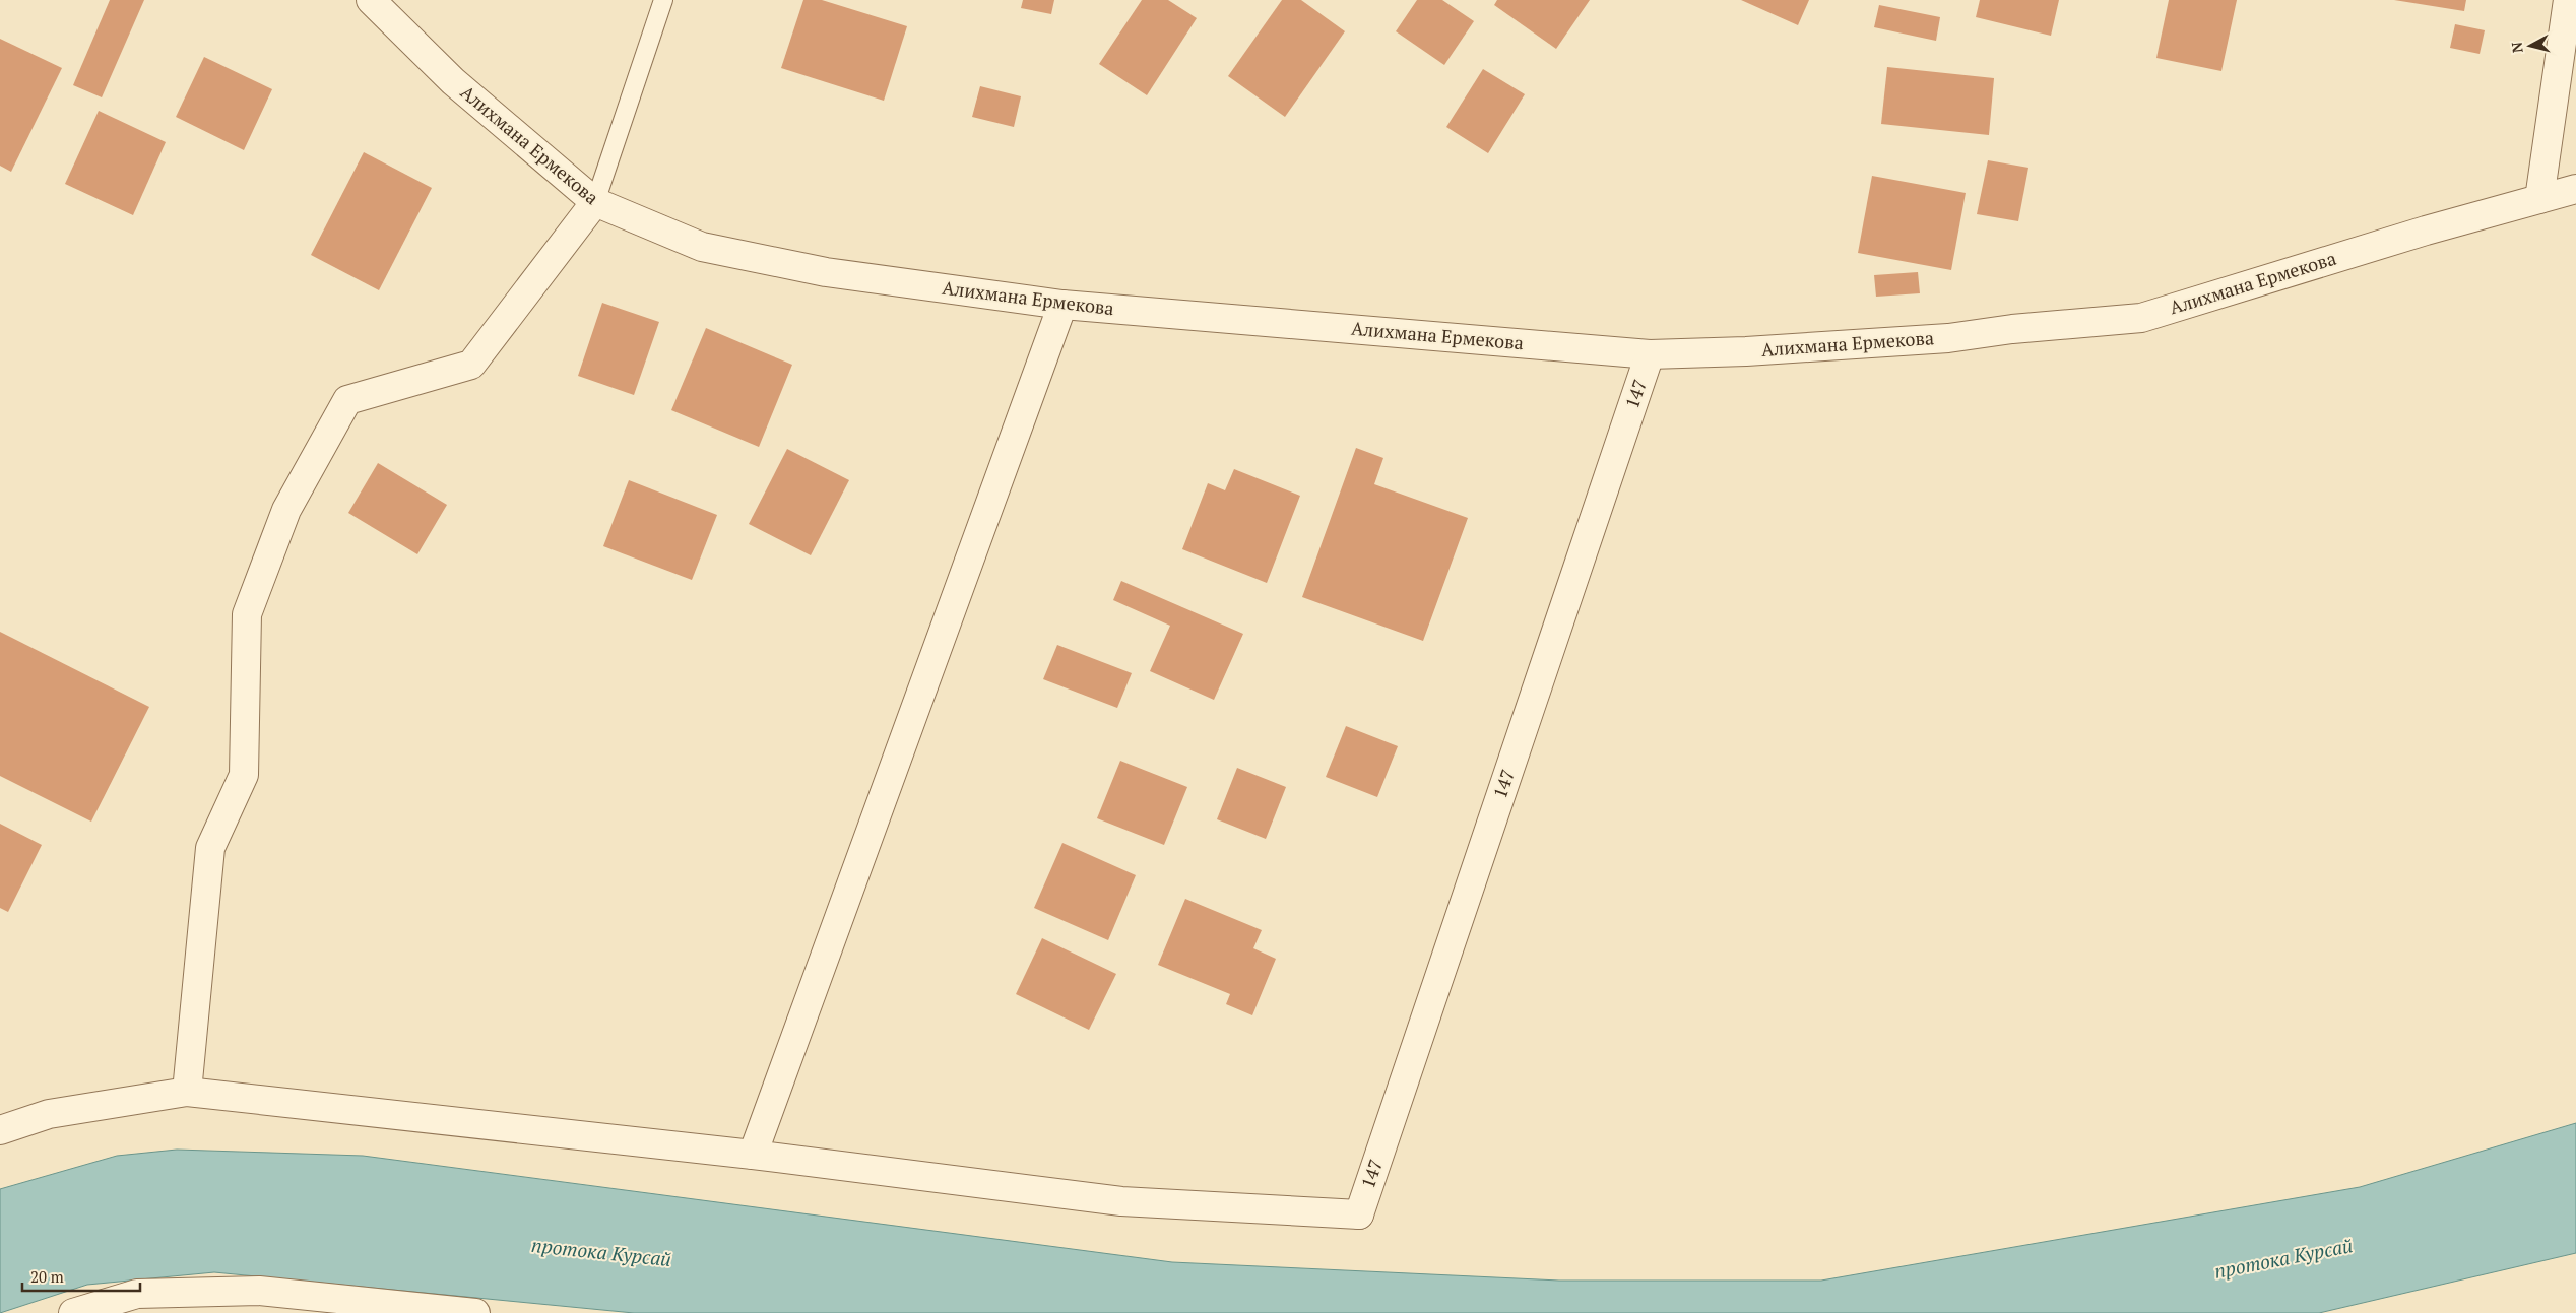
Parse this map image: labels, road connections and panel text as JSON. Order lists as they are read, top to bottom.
{
  "streets": {
    "street": ["Алихмана Ермекова", "147"]
  },
  "crossings": [
    ["Алихмана Ермекова", "147"]
  ],
  "water": ["протока Курсай"],
  "scale_bar": "20 m",
  "north": "left"
}
